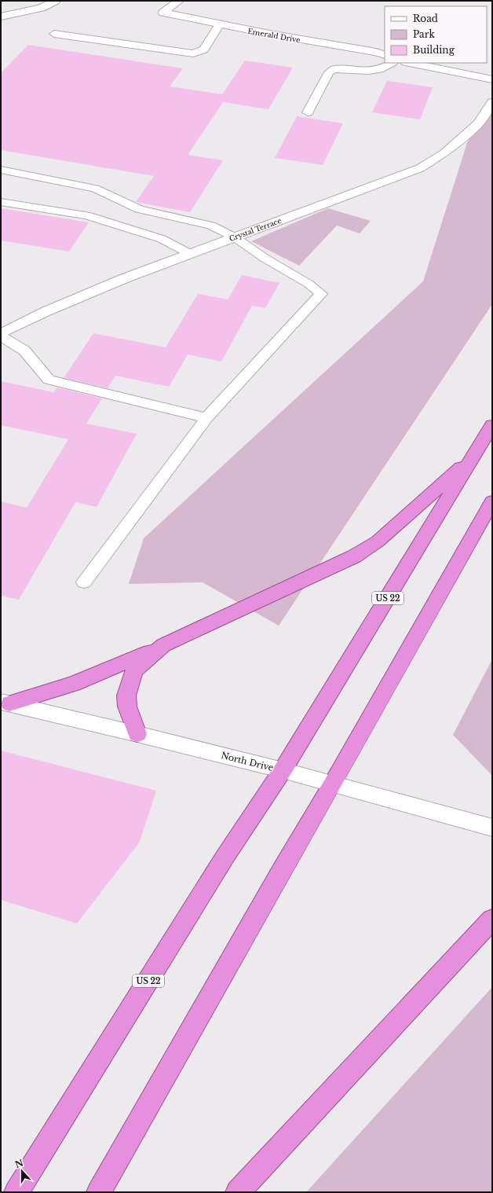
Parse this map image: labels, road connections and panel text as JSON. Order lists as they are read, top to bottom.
{
  "streets": {
    "highway": ["US 22"],
    "street": ["Emerald Drive", "Crystal Terrace", "North Drive"]
  },
  "crossings": [
    ["US 22", "North Drive"]
  ],
  "legend": ["Road", "Park", "Building"],
  "north": "top"
}
